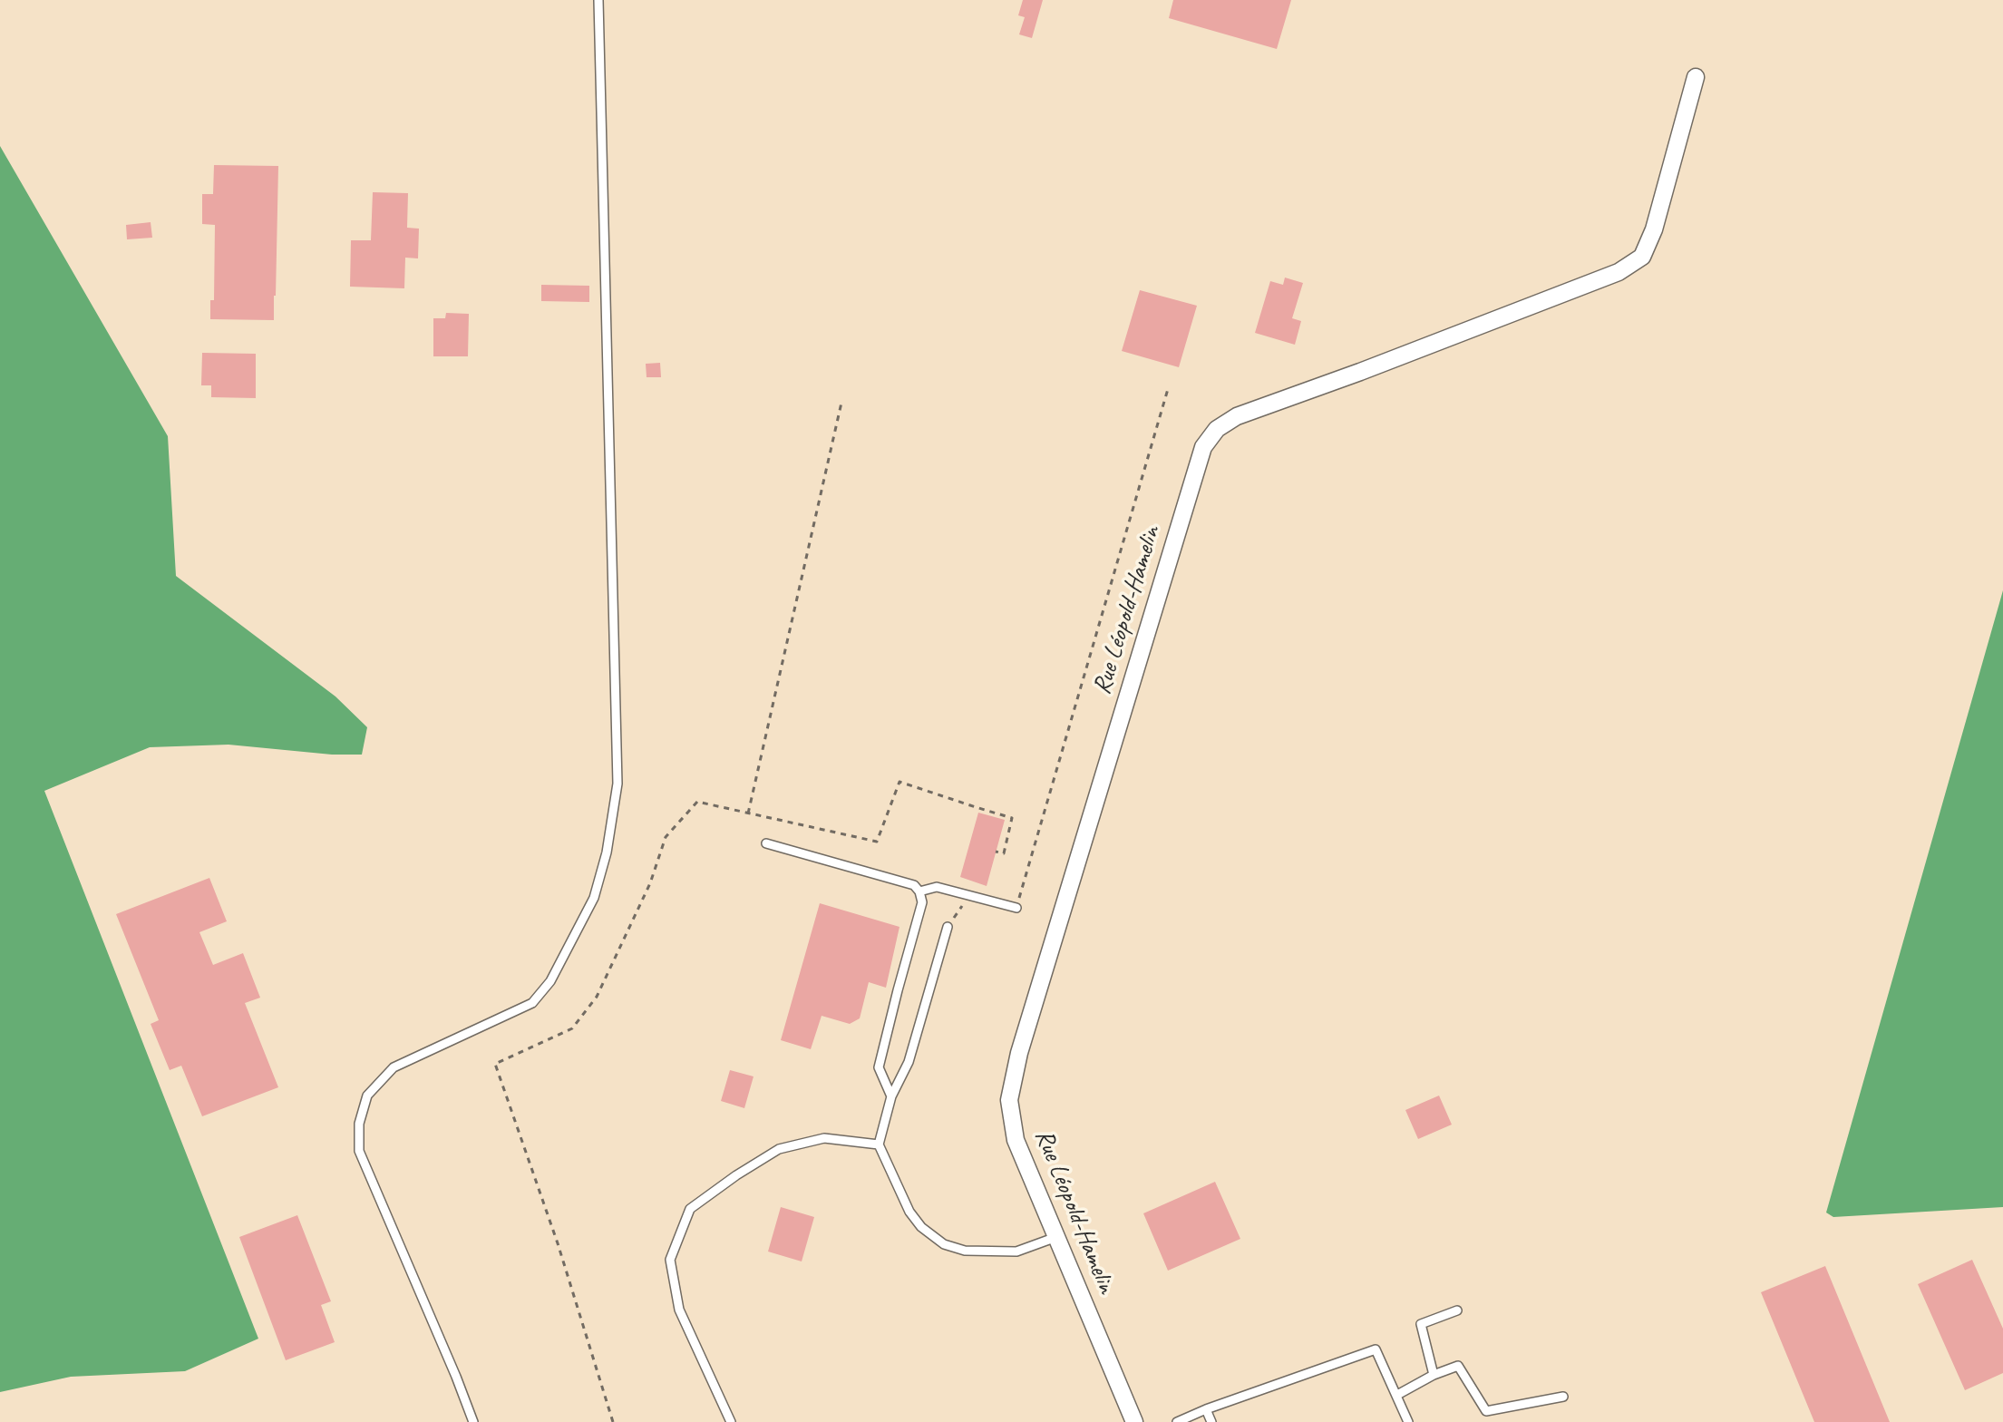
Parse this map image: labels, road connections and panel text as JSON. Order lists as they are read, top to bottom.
{
  "streets": {
    "street": ["Rue Léopold-Hamelin"]
  }
}
